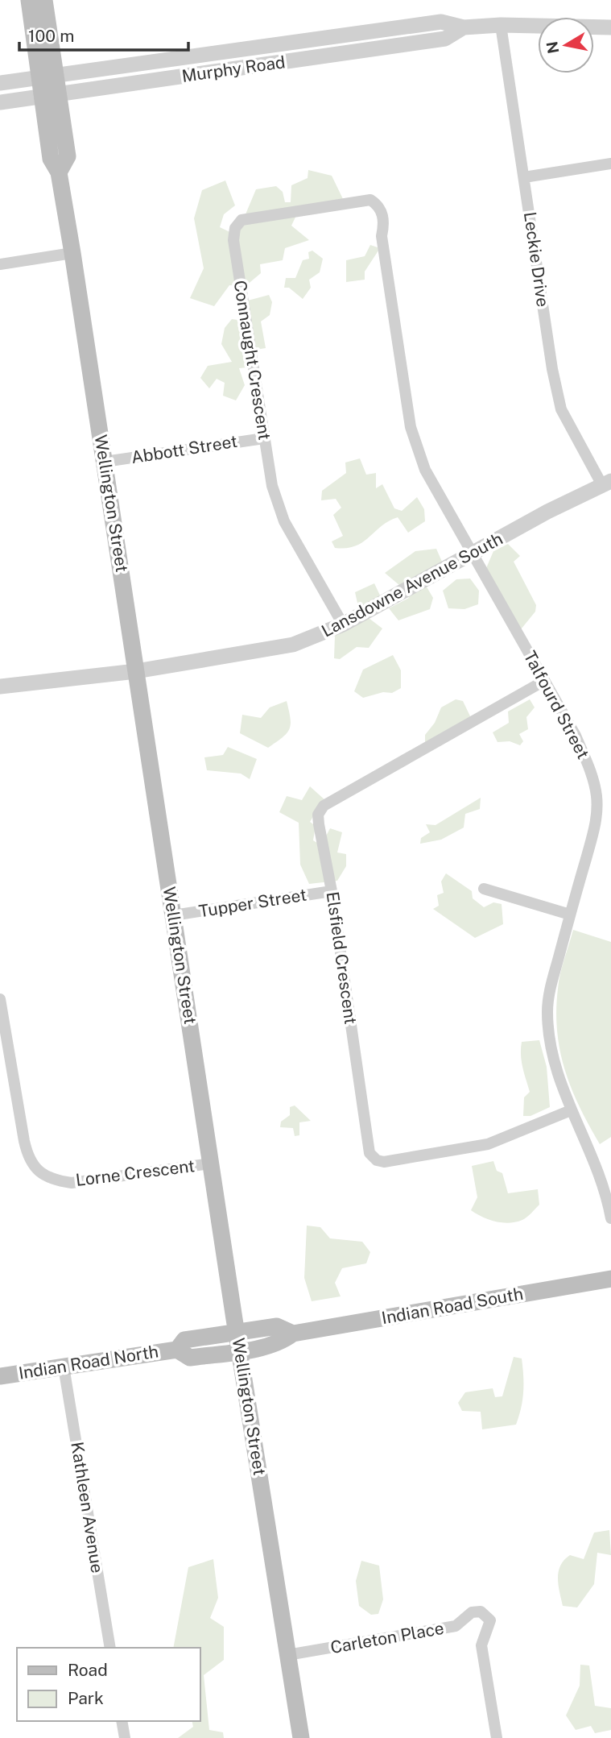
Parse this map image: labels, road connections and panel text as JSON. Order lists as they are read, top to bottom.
{
  "streets": {
    "main road": ["Wellington Street", "Indian Road South", "Indian Road North"],
    "street": [
      "Murphy Road",
      "Leckie Drive",
      "Connaught Crescent",
      "Abbott Street",
      "Lansdowne Avenue South",
      "Talfourd Street",
      "Tupper Street",
      "Elsfield Crescent",
      "Lorne Crescent",
      "Kathleen Avenue",
      "Carleton Place"
    ]
  },
  "crossings": [
    ["Murphy Road", "Leckie Drive"],
    ["Murphy Road", "Wellington Street"],
    ["Leckie Drive", "Lansdowne Avenue South"],
    ["Connaught Crescent", "Abbott Street"],
    ["Connaught Crescent", "Lansdowne Avenue South"],
    ["Connaught Crescent", "Talfourd Street"],
    ["Abbott Street", "Wellington Street"],
    ["Wellington Street", "Lansdowne Avenue South"],
    ["Wellington Street", "Tupper Street"],
    ["Wellington Street", "Lorne Crescent"],
    ["Wellington Street", "Indian Road South"],
    ["Wellington Street", "Indian Road North"],
    ["Wellington Street", "Carleton Place"],
    ["Lansdowne Avenue South", "Talfourd Street"],
    ["Talfourd Street", "Elsfield Crescent"],
    ["Tupper Street", "Elsfield Crescent"],
    ["Indian Road South", "Indian Road North"],
    ["Indian Road North", "Kathleen Avenue"]
  ],
  "legend": ["Road", "Park"],
  "scale_bar": "100 m",
  "north": "left"
}
